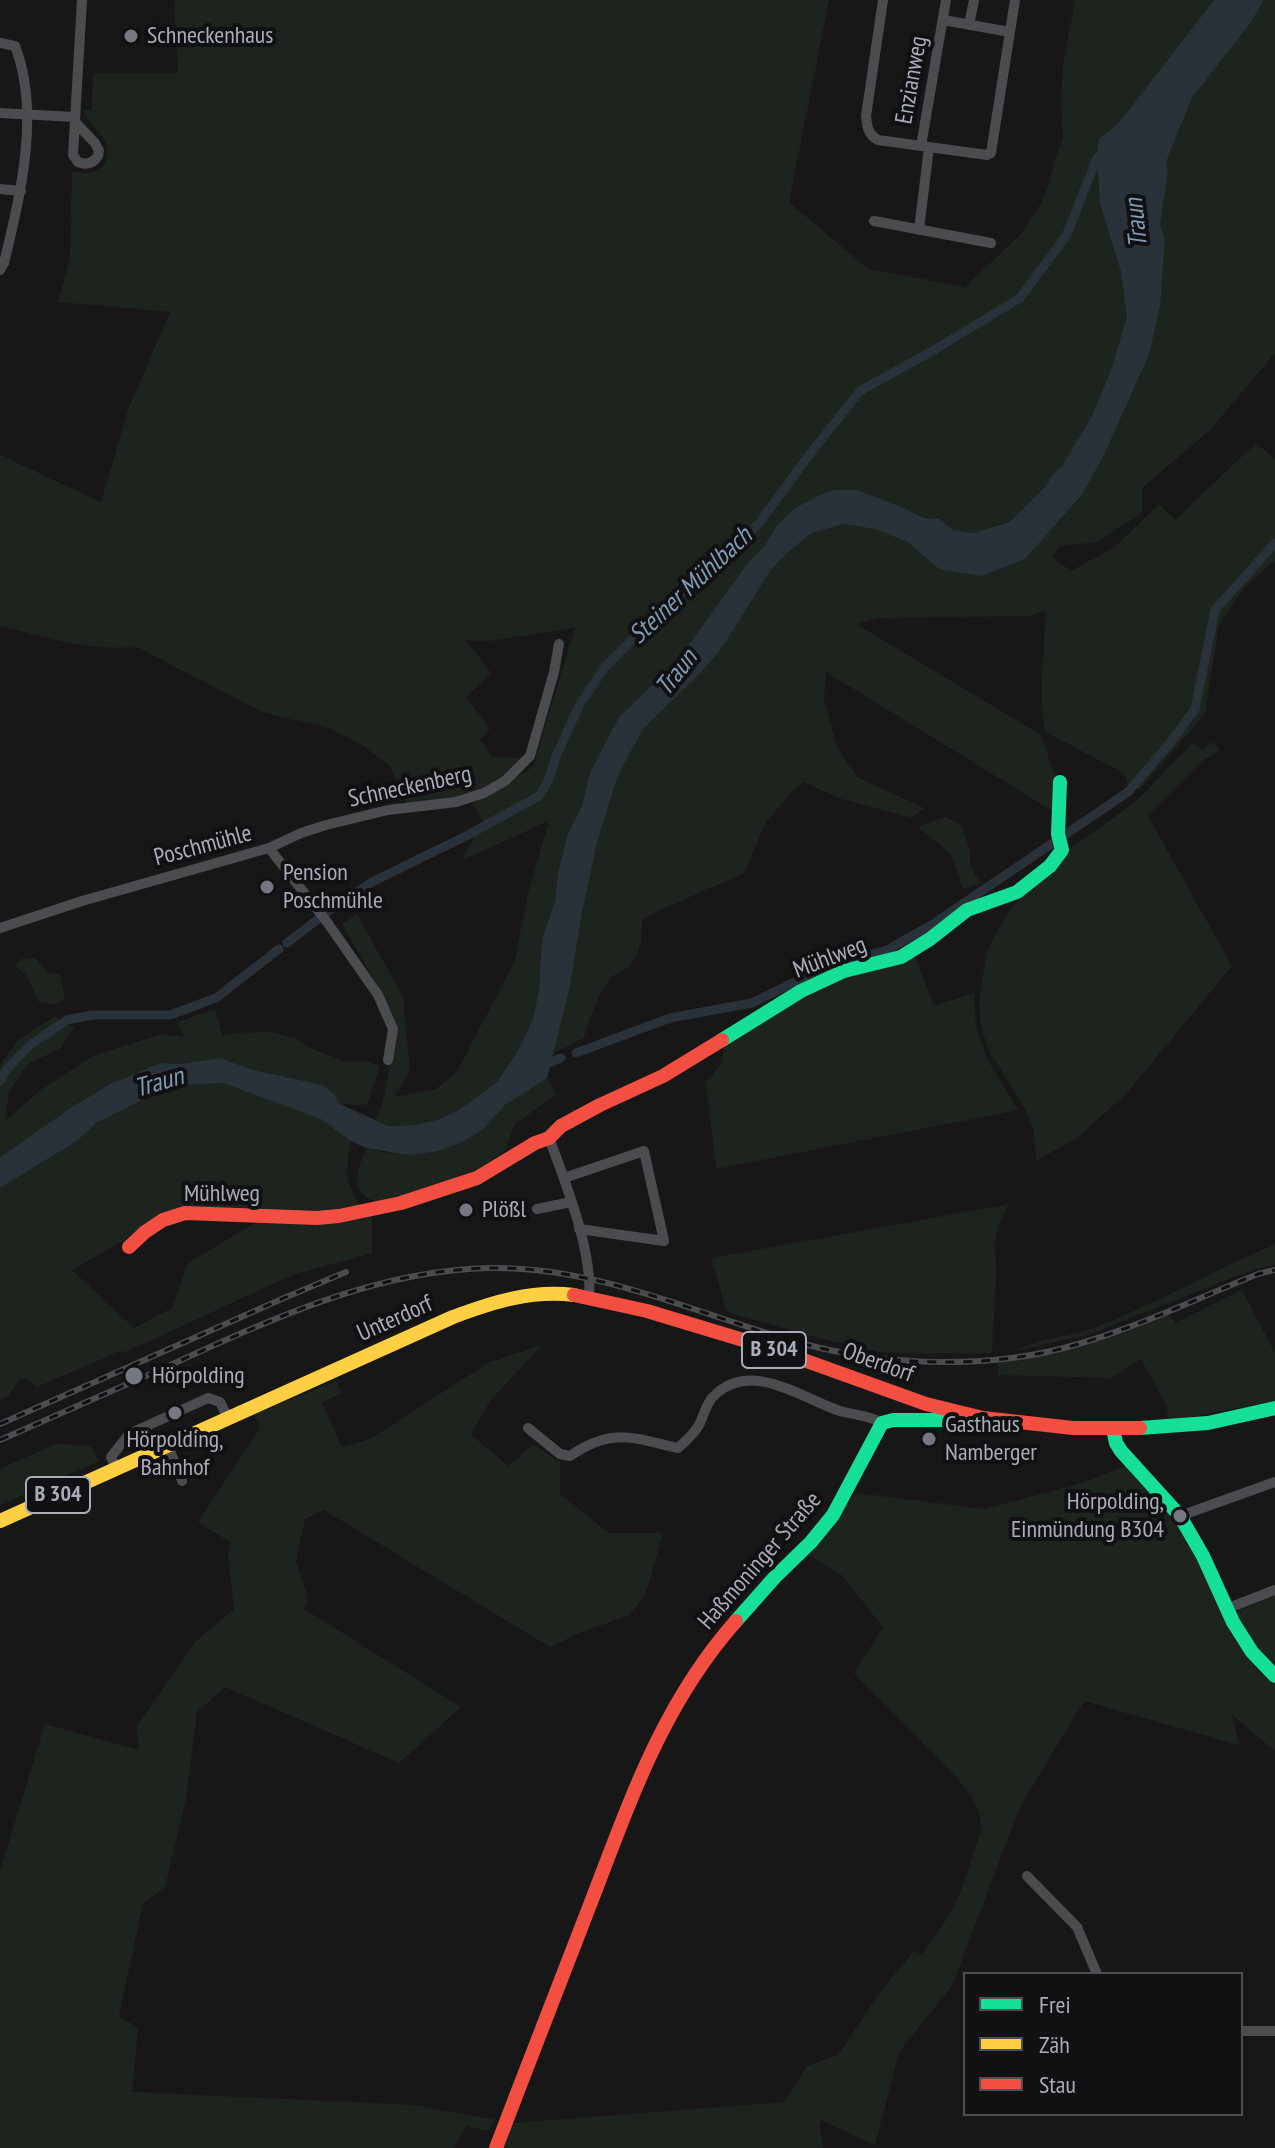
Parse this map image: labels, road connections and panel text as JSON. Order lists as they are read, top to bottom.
{
  "streets": {
    "street": [
      "Enzianweg",
      "Schneckenberg",
      "Poschmühle",
      "Mühlweg",
      "Unterdorf",
      "B 304",
      "Oberdorf",
      "Haßmoninger Straße"
    ]
  },
  "crossings": [
    ["Schneckenberg", "Poschmühle"],
    ["Unterdorf", "Oberdorf"]
  ],
  "water": ["Traun", "Steiner Mühlbach"],
  "places": [
    "Schneckenhaus",
    "Pension Poschmühle",
    "Plößl",
    "Hörpolding",
    "Hörpolding, Bahnhof",
    "Gasthaus Namberger",
    "Hörpolding, Einmündung B304"
  ],
  "legend": ["Frei", "Zäh", "Stau"]
}
